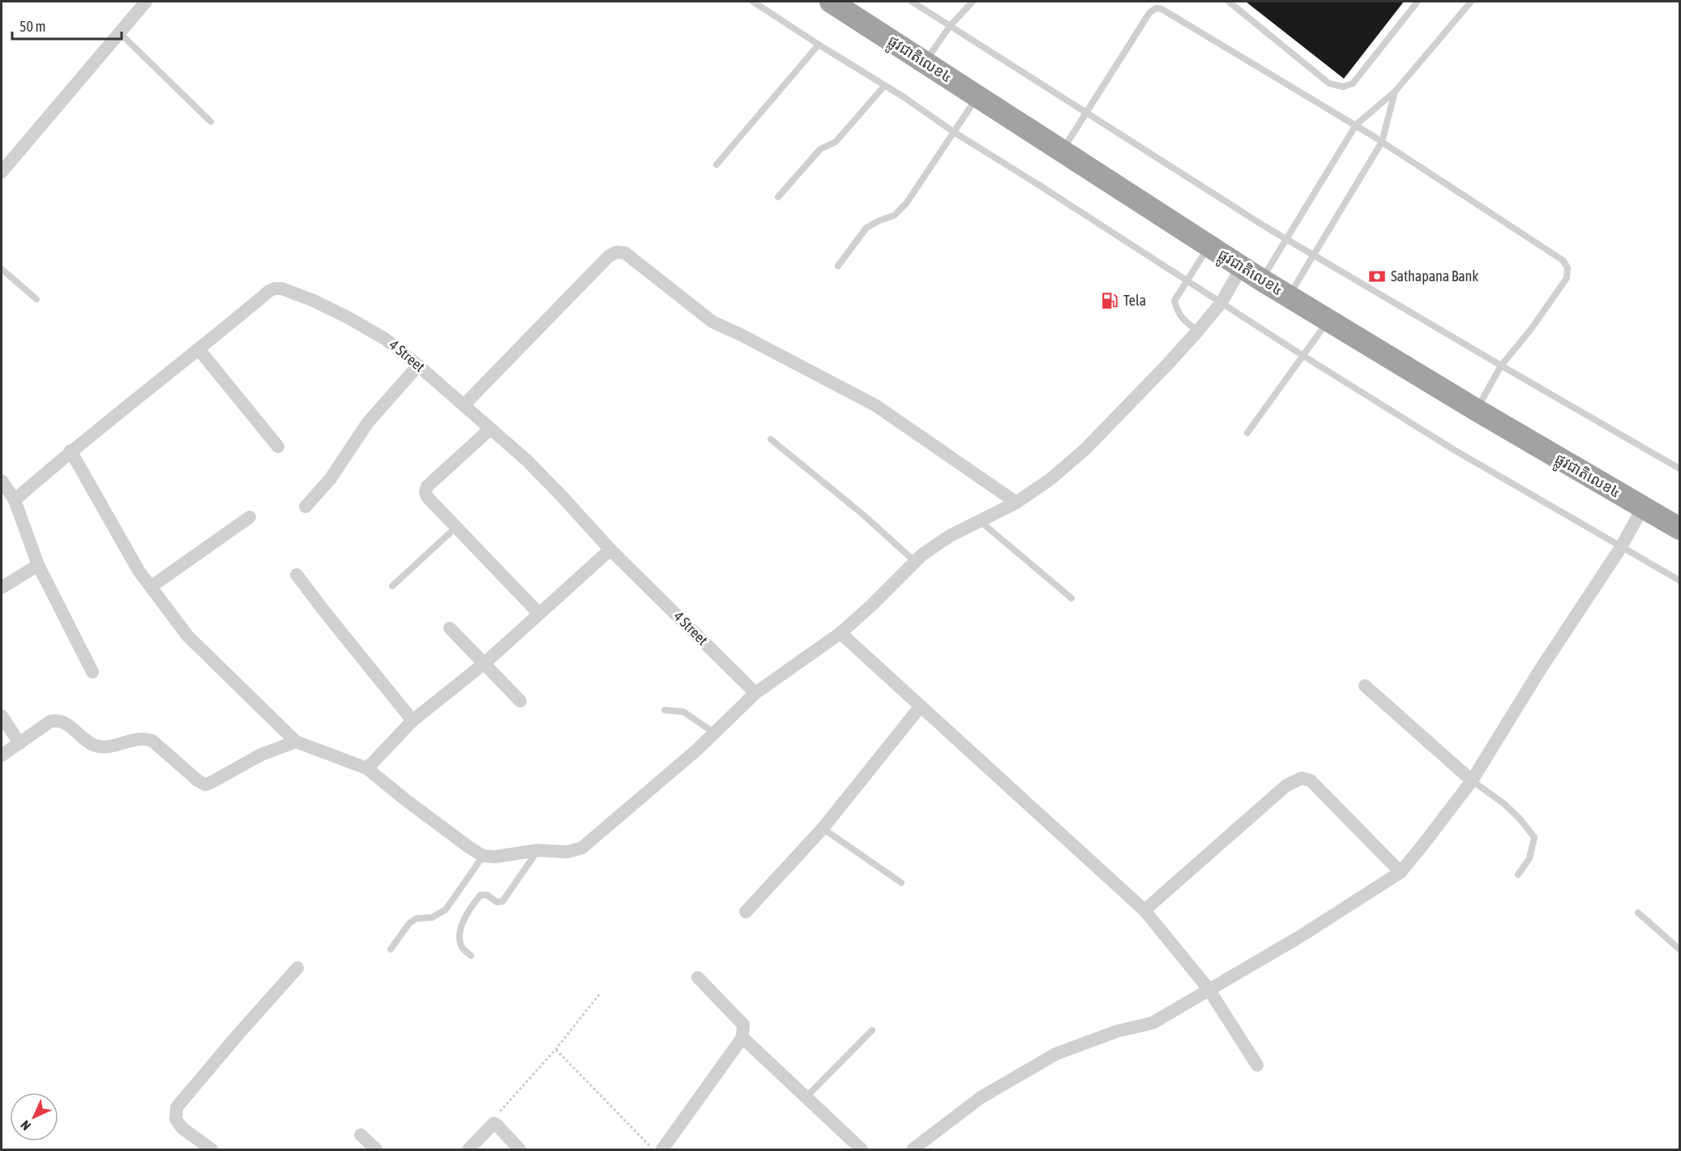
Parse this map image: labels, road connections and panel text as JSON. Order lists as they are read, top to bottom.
{
  "streets": {
    "highway": ["ផ្លូវជាតិលេខ៤"],
    "street": ["4 Street"]
  },
  "places": {
    "bank": ["Sathapana Bank"],
    "fuel station": ["Tela"]
  },
  "scale_bar": "50 m",
  "north": "bottom left"
}
